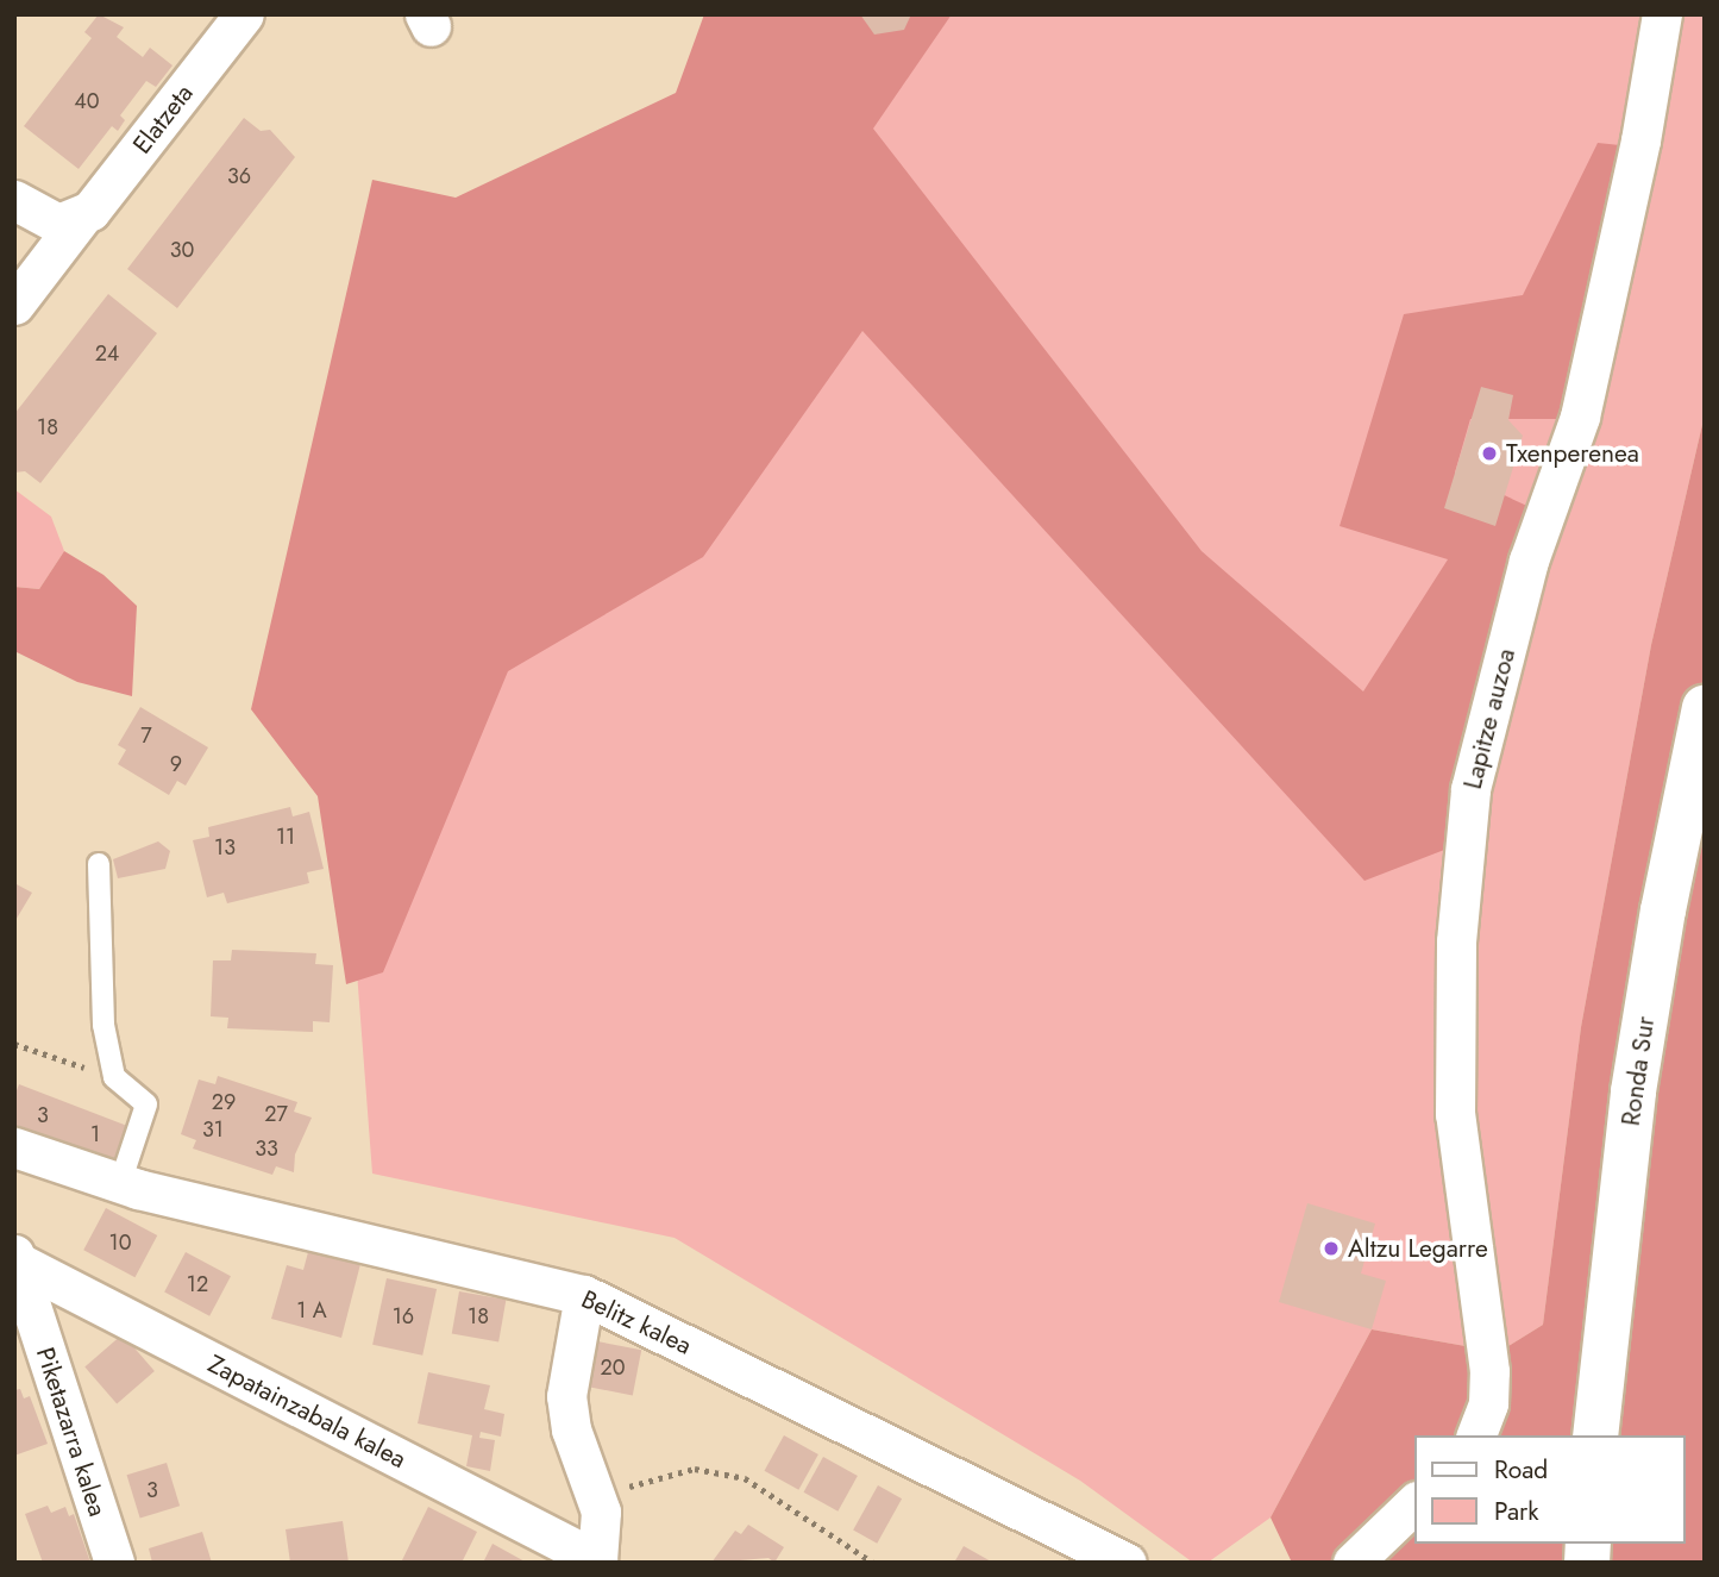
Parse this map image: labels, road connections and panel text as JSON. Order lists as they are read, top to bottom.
{
  "streets": {
    "main road": ["Ronda Sur"],
    "street": [
      "Elatzeta",
      "Lapitze auzoa",
      "Belitz kalea",
      "Zapatainzabala kalea",
      "Piketazarra kalea"
    ]
  },
  "crossings": [
    ["Belitz kalea", "Zapatainzabala kalea"],
    ["Zapatainzabala kalea", "Piketazarra kalea"]
  ],
  "places": ["Txenperenea", "Altzu Legarre"],
  "house_numbers": [
    "40",
    "36",
    "30",
    "24",
    "18",
    "7",
    "9",
    "11",
    "13",
    "29",
    "27",
    "3",
    "31",
    "1",
    "33",
    "10",
    "12",
    "1 A",
    "16",
    "18",
    "20",
    "3"
  ],
  "legend": ["Road", "Park"]
}
